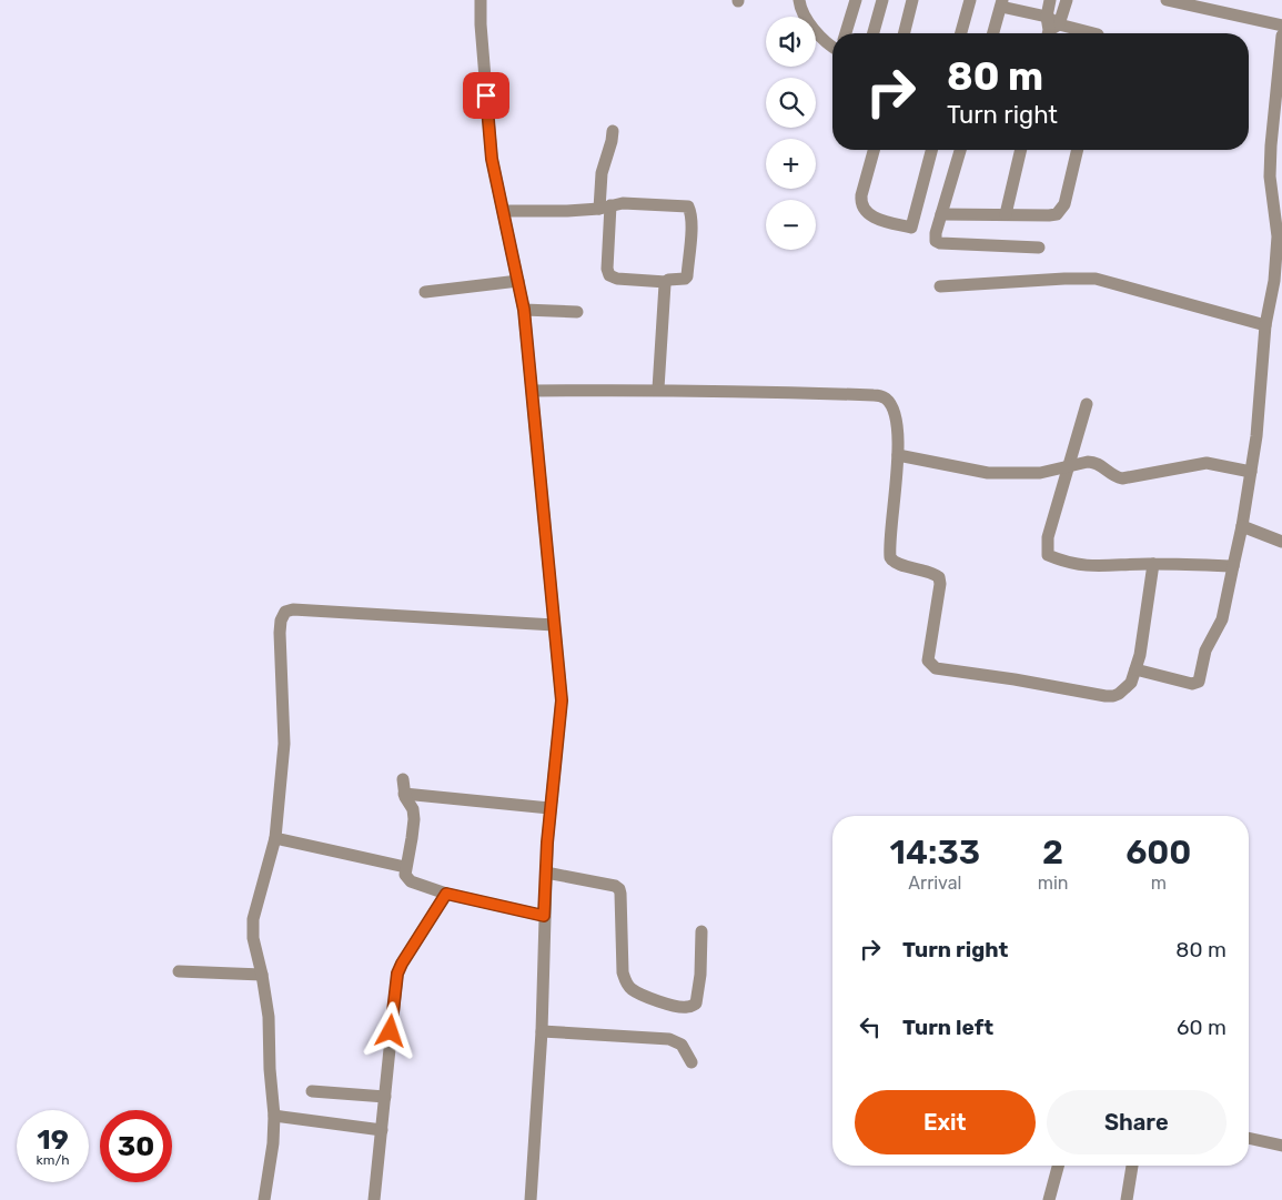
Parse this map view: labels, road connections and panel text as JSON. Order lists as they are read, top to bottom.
{
  "page": {
    "map_buttons": ["+", "−"],
    "turn": ["80 m", "Turn right"],
    "eta": [
      "14:33",
      "Arrival",
      "2",
      "min",
      "600",
      "m"
    ],
    "list": [
      {
        "name": "Turn right",
        "value": "80 m"
      },
      {
        "name": "Turn left",
        "value": "60 m"
      }
    ],
    "buttons": ["Exit", "Share"],
    "speed": "19 km/h",
    "limit": "30"
  }
}
